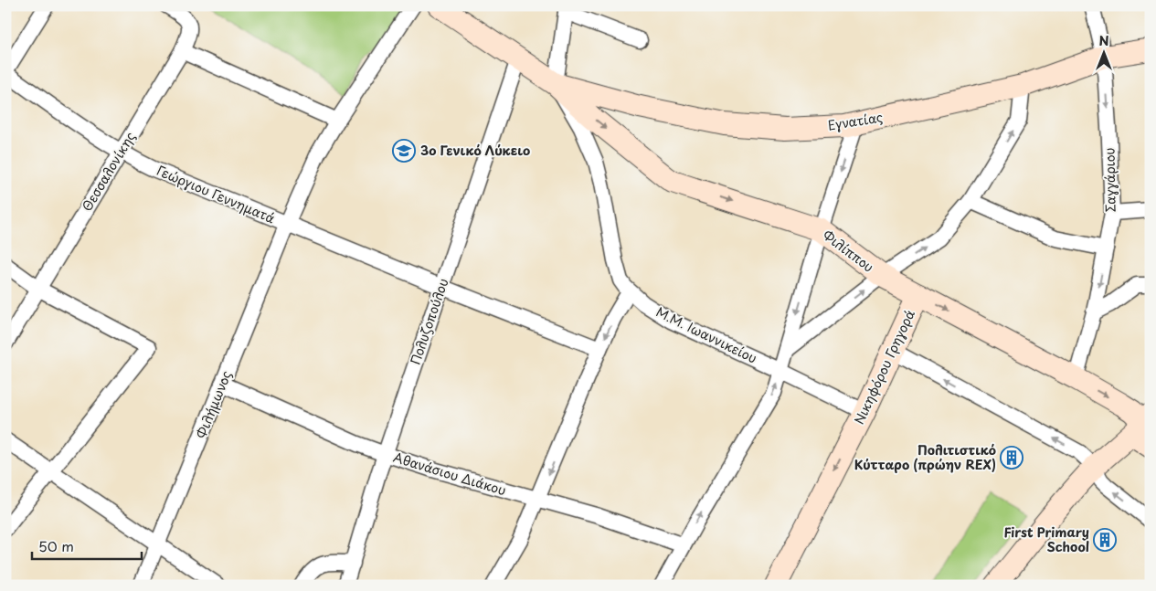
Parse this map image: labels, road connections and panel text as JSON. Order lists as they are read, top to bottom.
{
  "streets": {
    "street": [
      "Εγνατίας",
      "Θεσσαλονίκης",
      "Σαγγάριου",
      "Γεώργιου Γεννηματά",
      "Φιλίππου",
      "Πολυζοπούλου",
      "Μ.Μ. Ιωαννικείου",
      "Νικηφόρου Γρηγορά",
      "Φιλήμωνος",
      "Αθανάσιου Διάκου"
    ]
  },
  "crossings": [
    ["Εγνατίας", "Σαγγάριου"],
    ["Εγνατίας", "Φιλίππου"],
    ["Εγνατίας", "Μ.Μ. Ιωαννικείου"],
    ["Θεσσαλονίκης", "Γεώργιου Γεννηματά"],
    ["Σαγγάριου", "Φιλίππου"],
    ["Γεώργιου Γεννηματά", "Πολυζοπούλου"],
    ["Γεώργιου Γεννηματά", "Φιλήμωνος"],
    ["Φιλίππου", "Μ.Μ. Ιωαννικείου"],
    ["Φιλίππου", "Νικηφόρου Γρηγορά"],
    ["Πολυζοπούλου", "Αθανάσιου Διάκου"],
    ["Μ.Μ. Ιωαννικείου", "Νικηφόρου Γρηγορά"],
    ["Φιλήμωνος", "Αθανάσιου Διάκου"]
  ],
  "one_way": ["Σαγγάριου"],
  "places": {
    "school or university": ["3ο Γενικό Λύκειο"],
    "building": ["Πολιτιστικό Κύτταρο (πρώην REX)", "First Primary School"]
  },
  "scale_bar": "50 m",
  "north": "top"
}
